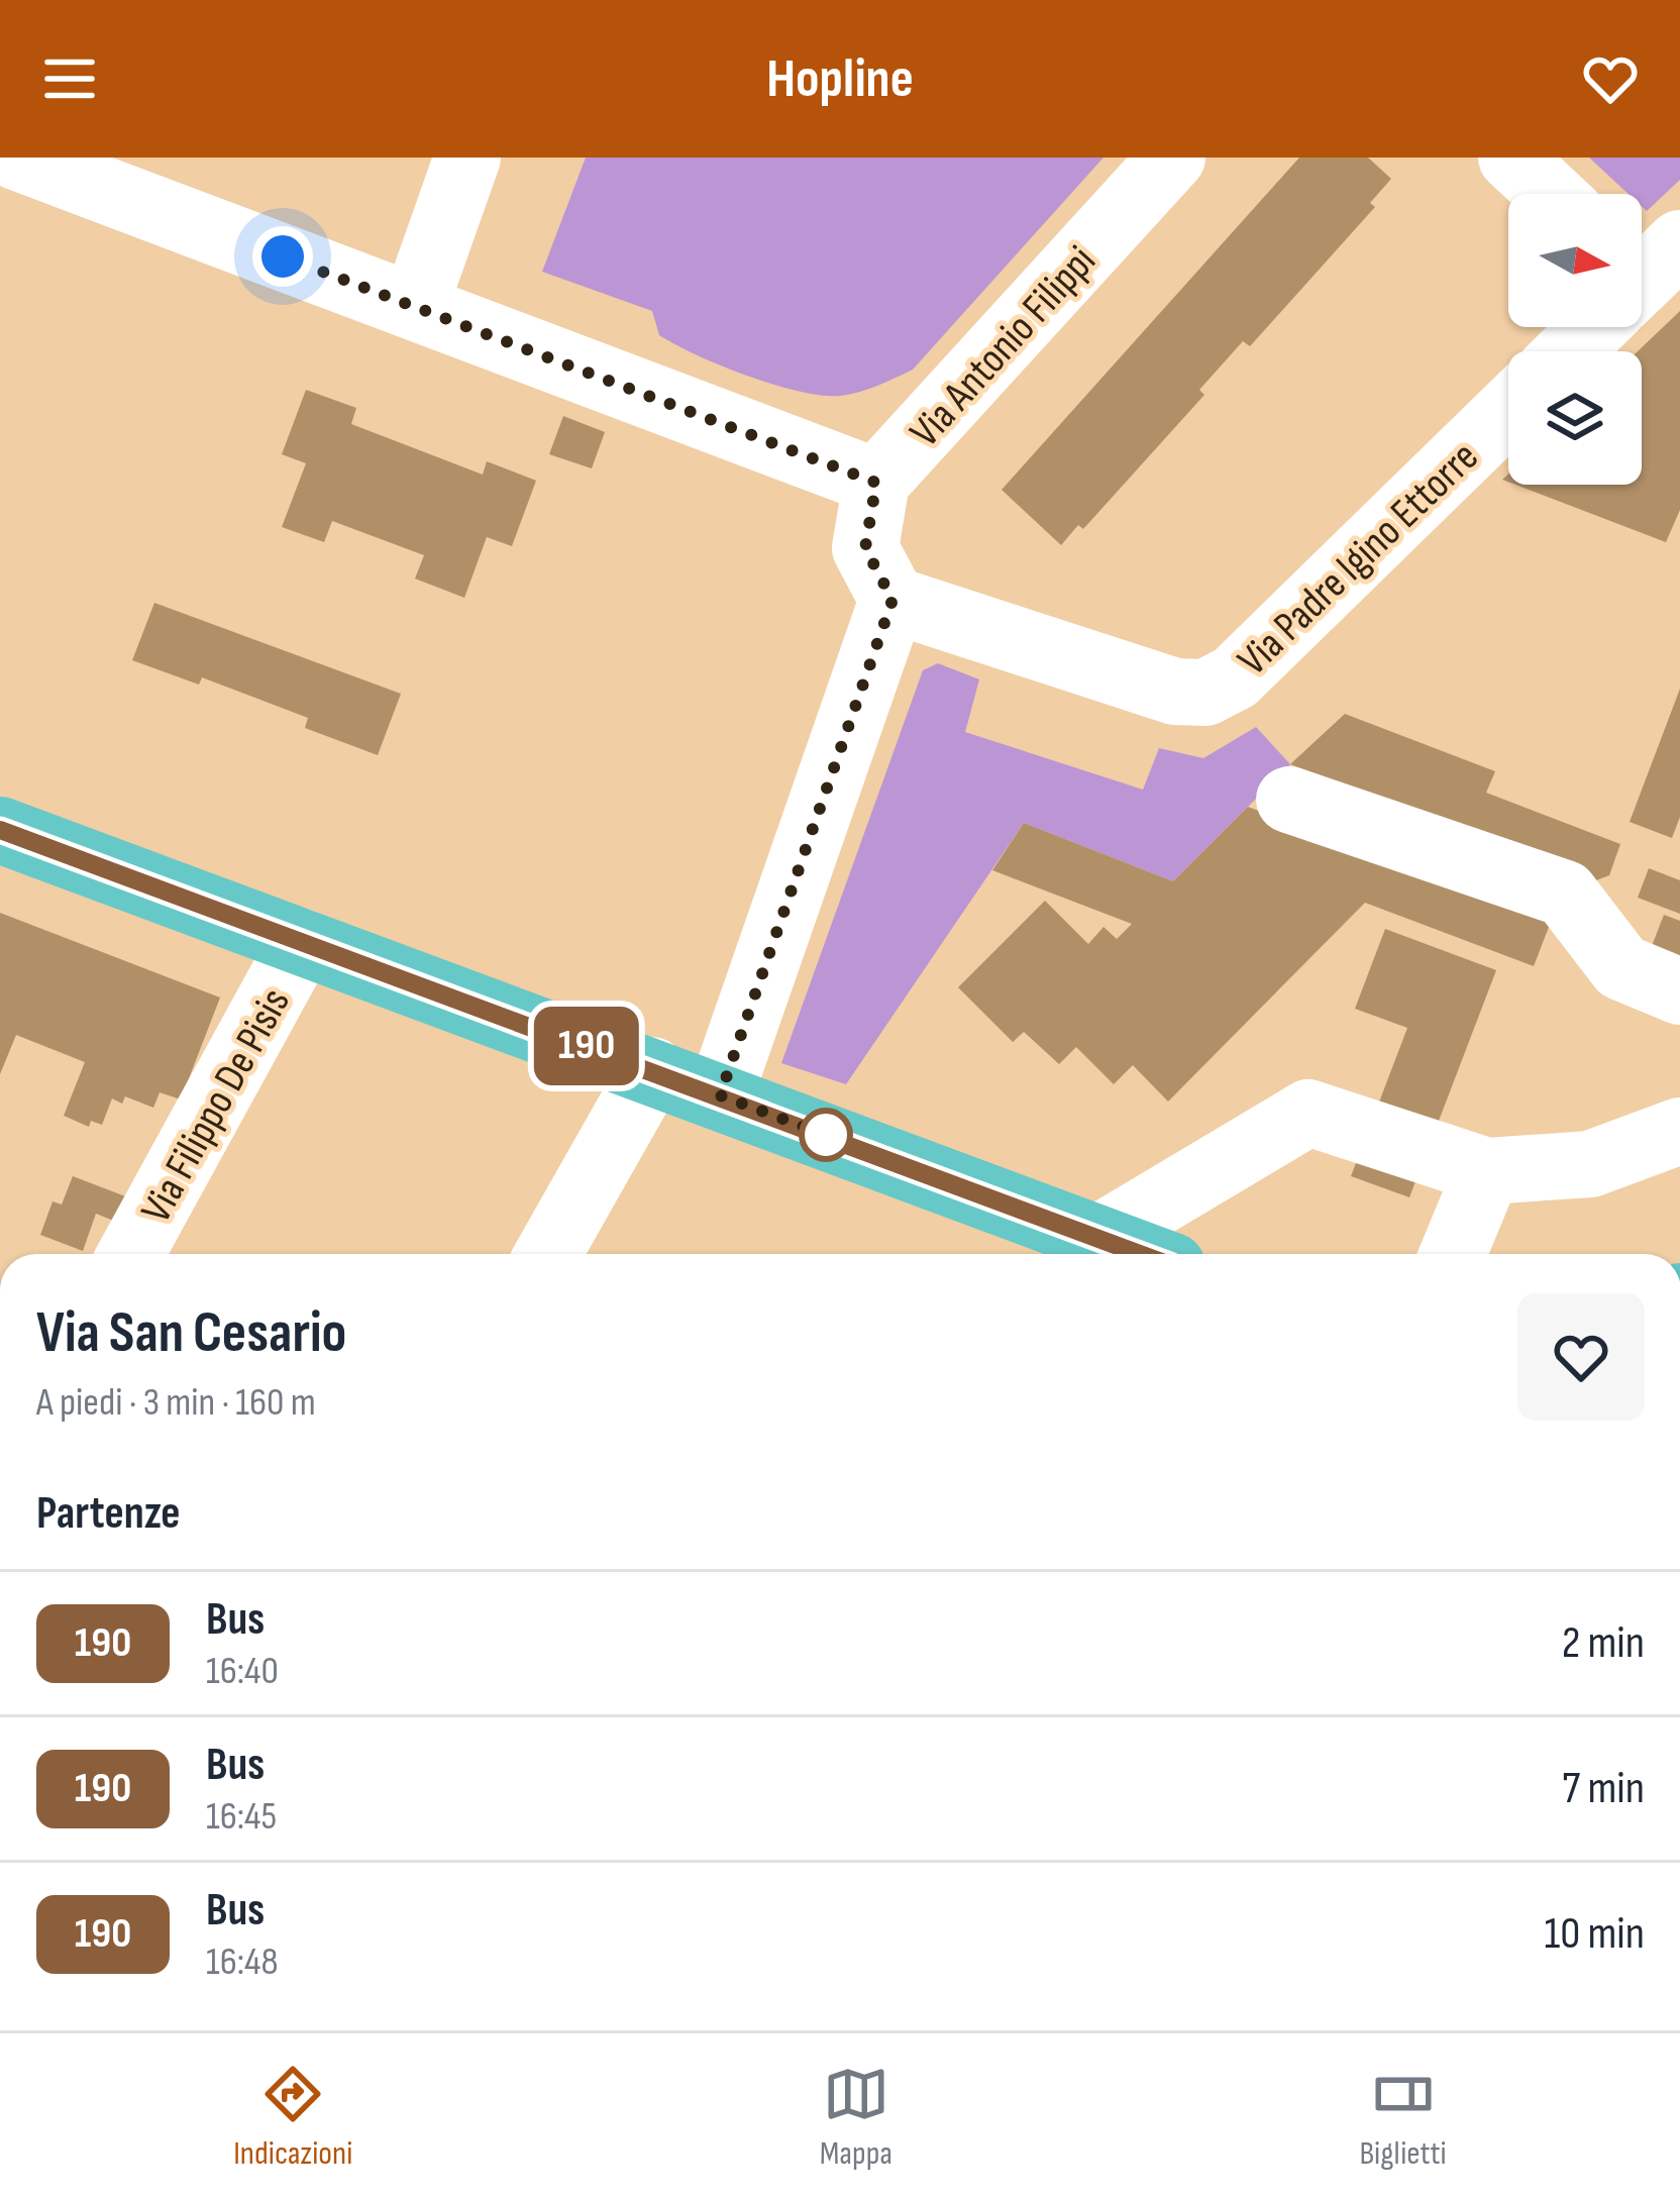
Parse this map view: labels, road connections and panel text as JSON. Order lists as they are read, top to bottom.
{
  "streets": {
    "street": ["Via Antonio Filippi", "Via Padre Igino Ettorre", "Via Filippo De Pisis"]
  },
  "crossings": [
    ["Via Antonio Filippi", "Via Padre Igino Ettorre"]
  ],
  "lines": ["bus line 190"],
  "north": "right",
  "page": {
    "header": "Hopline",
    "on_map": "190",
    "heading": [
      ["Via San Cesario", "A piedi · 3 min · 160 m"],
      "Partenze"
    ],
    "list": [
      {
        "mark": "190",
        "name": "Bus",
        "note": "16:40",
        "value": "2 min"
      },
      {
        "mark": "190",
        "name": "Bus",
        "note": "16:45",
        "value": "7 min"
      },
      {
        "mark": "190",
        "name": "Bus",
        "note": "16:48",
        "value": "10 min"
      }
    ],
    "tabs": ["Indicazioni", "Mappa", "Biglietti"]
  }
}
